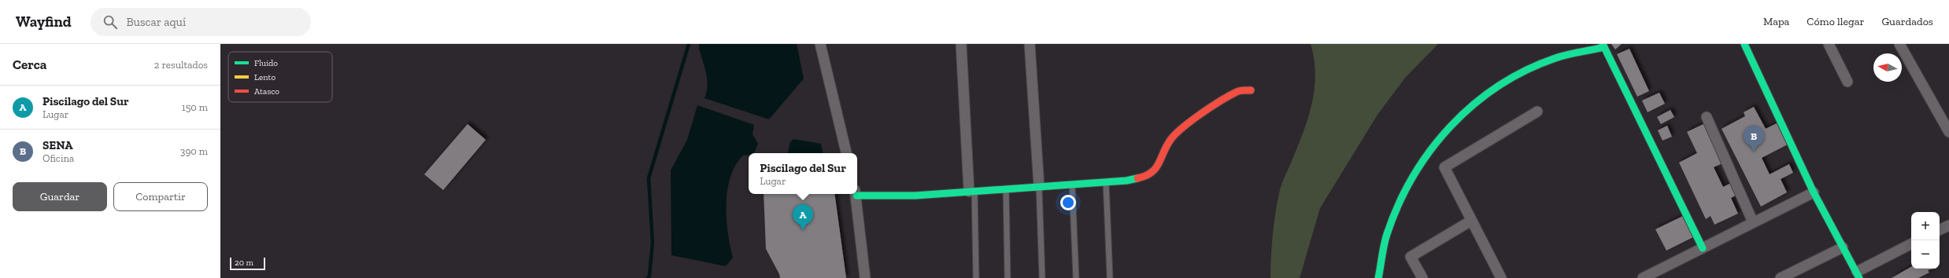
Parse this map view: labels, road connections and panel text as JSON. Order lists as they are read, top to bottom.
{
  "legend": ["Fluido", "Lento", "Atasco"],
  "scale_bar": "20 m",
  "north": "left",
  "page": {
    "header": "Wayfind",
    "search": "Buscar aquí",
    "nav": ["Mapa", "Cómo llegar", "Guardados"],
    "heading": ["Cerca", "2 resultados"],
    "list": [
      {
        "mark": "A",
        "name": "Piscilago del Sur",
        "note": "Lugar",
        "value": "150 m"
      },
      {
        "mark": "B",
        "name": "SENA",
        "note": "Oficina",
        "value": "390 m"
      }
    ],
    "pins": ["B", "A"],
    "popup": ["Piscilago del Sur", "Lugar"],
    "buttons": ["Guardar", "Compartir"],
    "map_buttons": ["+", "−"],
    "scale": "20 m"
  }
}
